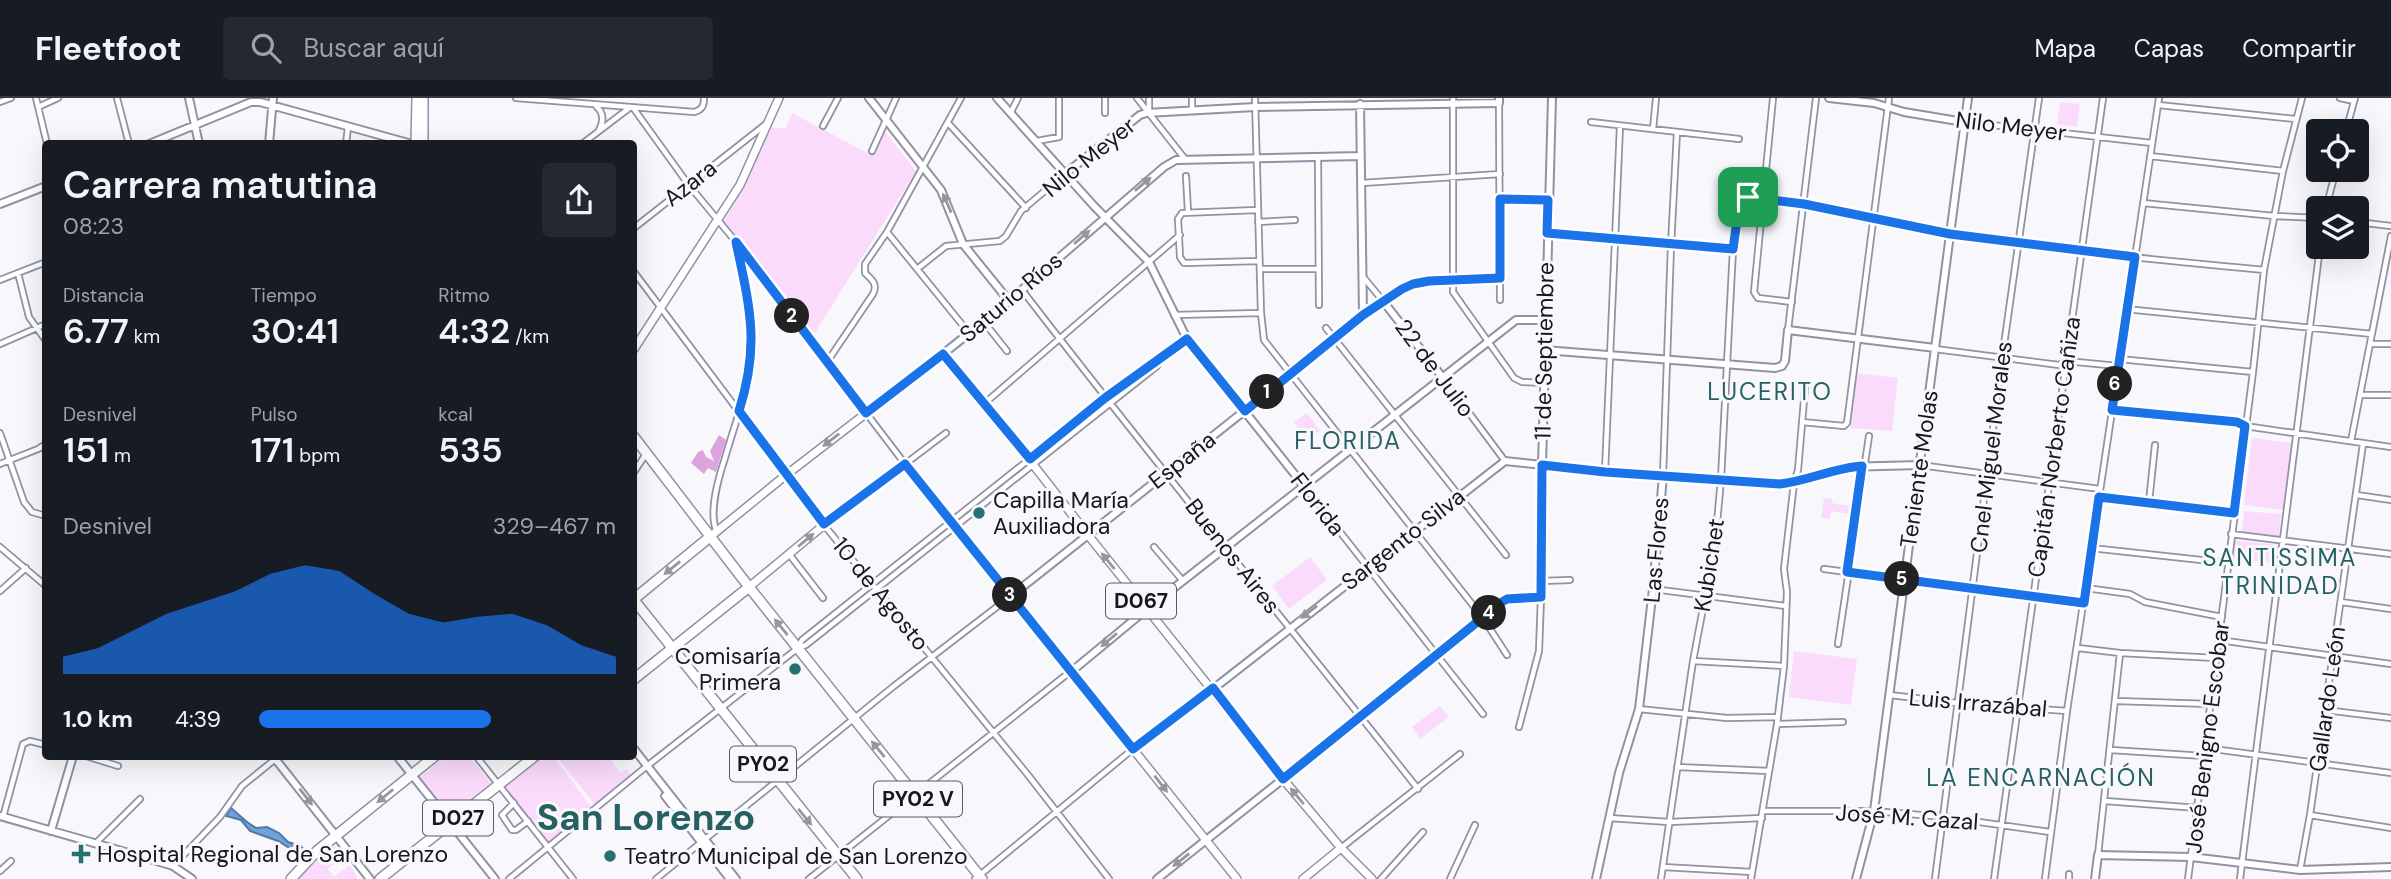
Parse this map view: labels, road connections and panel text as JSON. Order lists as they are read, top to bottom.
{
  "streets": {
    "highway": [
      "Saturio Ríos",
      "PY02",
      "PY02 V",
      "D027"
    ],
    "main road": ["D067"],
    "street": [
      "Nilo Meyer",
      "Azara",
      "11 de Septiembre",
      "22 de Julio",
      "Cnel Miguel Morales",
      "Capitán Norberto Cañiza",
      "España",
      "Teniente Molas",
      "Florida",
      "Sargento Silva",
      "Las Flores",
      "Buenos Aires",
      "Kubichet",
      "10 de Agosto",
      "Gallardo León",
      "Luis Irrazábal",
      "José Benigno Escobar",
      "José M. Cazal"
    ]
  },
  "crossings": [
    ["Nilo Meyer", "Cnel Miguel Morales"],
    ["Nilo Meyer", "Capitán Norberto Cañiza"],
    ["Nilo Meyer", "Teniente Molas"],
    ["Nilo Meyer", "Florida"],
    ["Saturio Ríos", "Florida"],
    ["Saturio Ríos", "Buenos Aires"],
    ["Saturio Ríos", "10 de Agosto"],
    ["Saturio Ríos", "D067"],
    ["Saturio Ríos", "PY02 V"],
    ["22 de Julio", "España"],
    ["22 de Julio", "Sargento Silva"],
    ["Cnel Miguel Morales", "Luis Irrazábal"],
    ["Cnel Miguel Morales", "José M. Cazal"],
    ["Capitán Norberto Cañiza", "Luis Irrazábal"],
    ["Capitán Norberto Cañiza", "José M. Cazal"],
    ["España", "Florida"],
    ["España", "Buenos Aires"],
    ["España", "10 de Agosto"],
    ["España", "D067"],
    ["España", "PY02"],
    ["España", "PY02 V"],
    ["Teniente Molas", "Luis Irrazábal"],
    ["Teniente Molas", "José M. Cazal"],
    ["Florida", "Sargento Silva"],
    ["Sargento Silva", "Buenos Aires"],
    ["Sargento Silva", "10 de Agosto"],
    ["Sargento Silva", "D067"],
    ["Sargento Silva", "PY02 V"]
  ],
  "districts": [
    "LUCERITO",
    "FLORIDA",
    "SANTISSIMA TRINIDAD",
    "LA ENCARNACIÓN",
    "San Lorenzo"
  ],
  "places": {
    "other": ["Capilla María Auxiliadora", "Comisaría Primera", "Teatro Municipal de San Lorenzo"],
    "health": ["Hospital Regional de San Lorenzo"]
  },
  "page": {
    "header": "Fleetfoot",
    "search": "Buscar aquí",
    "nav": ["Mapa", "Capas", "Compartir"],
    "heading": ["Carrera matutina", "08:23"],
    "stats": [
      ["Distancia", "6.77 km"],
      ["Tiempo", "30:41"],
      ["Ritmo", "4:32 /km"],
      ["Desnivel", "151 m"],
      ["Pulso", "171 bpm"],
      ["kcal", "535"]
    ],
    "pins": [
      "2",
      "6",
      "1",
      "5",
      "3",
      "4"
    ],
    "chart": ["Desnivel", "329–467 m"],
    "list": [
      {
        "name": "1.0 km",
        "note": "4:39"
      }
    ]
  }
}
